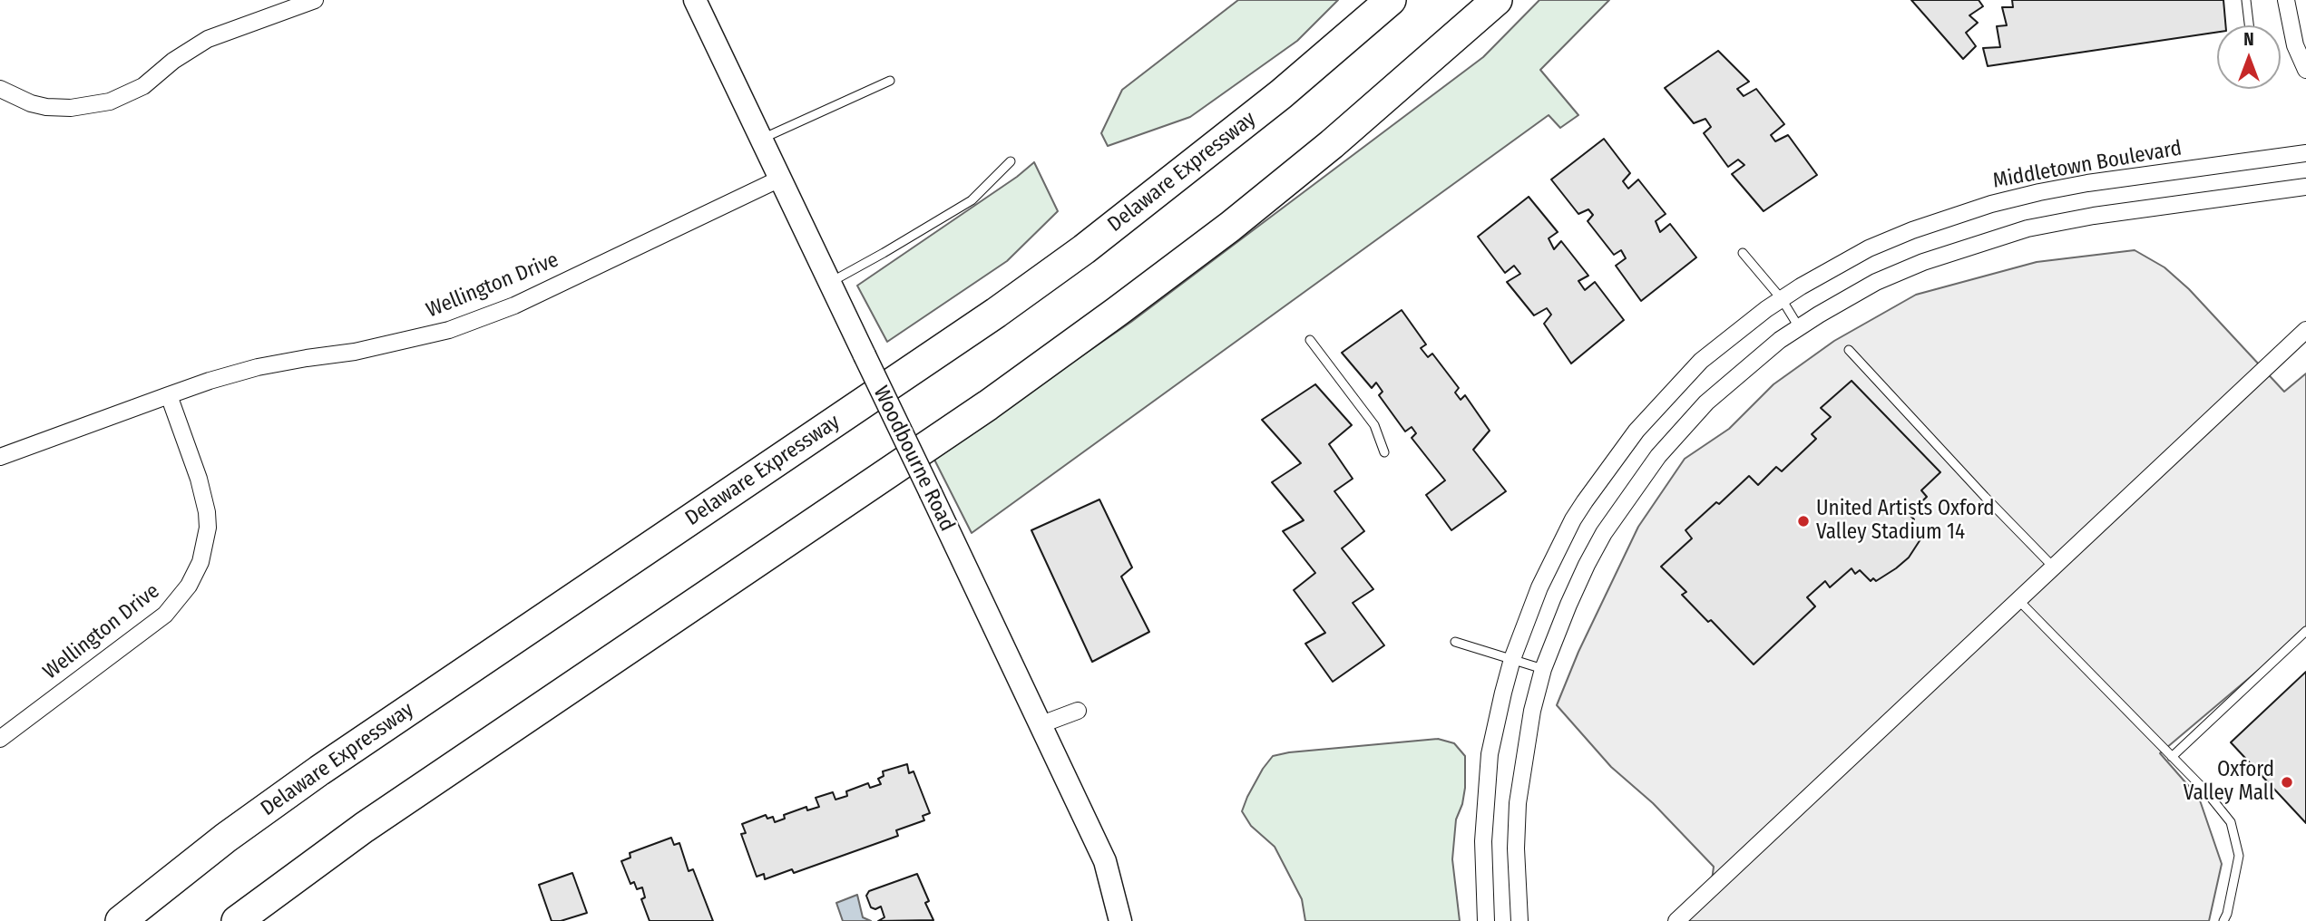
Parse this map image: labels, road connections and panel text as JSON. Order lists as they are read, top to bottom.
{
  "streets": {
    "highway": ["Delaware Expressway"],
    "main road": ["Woodbourne Road"],
    "street": ["Middletown Boulevard", "Wellington Drive"]
  },
  "crossings": [
    ["Wellington Drive", "Woodbourne Road"]
  ],
  "places": ["United Artists Oxford Valley Stadium 14", "Oxford Valley Mall"],
  "north": "top"
}
